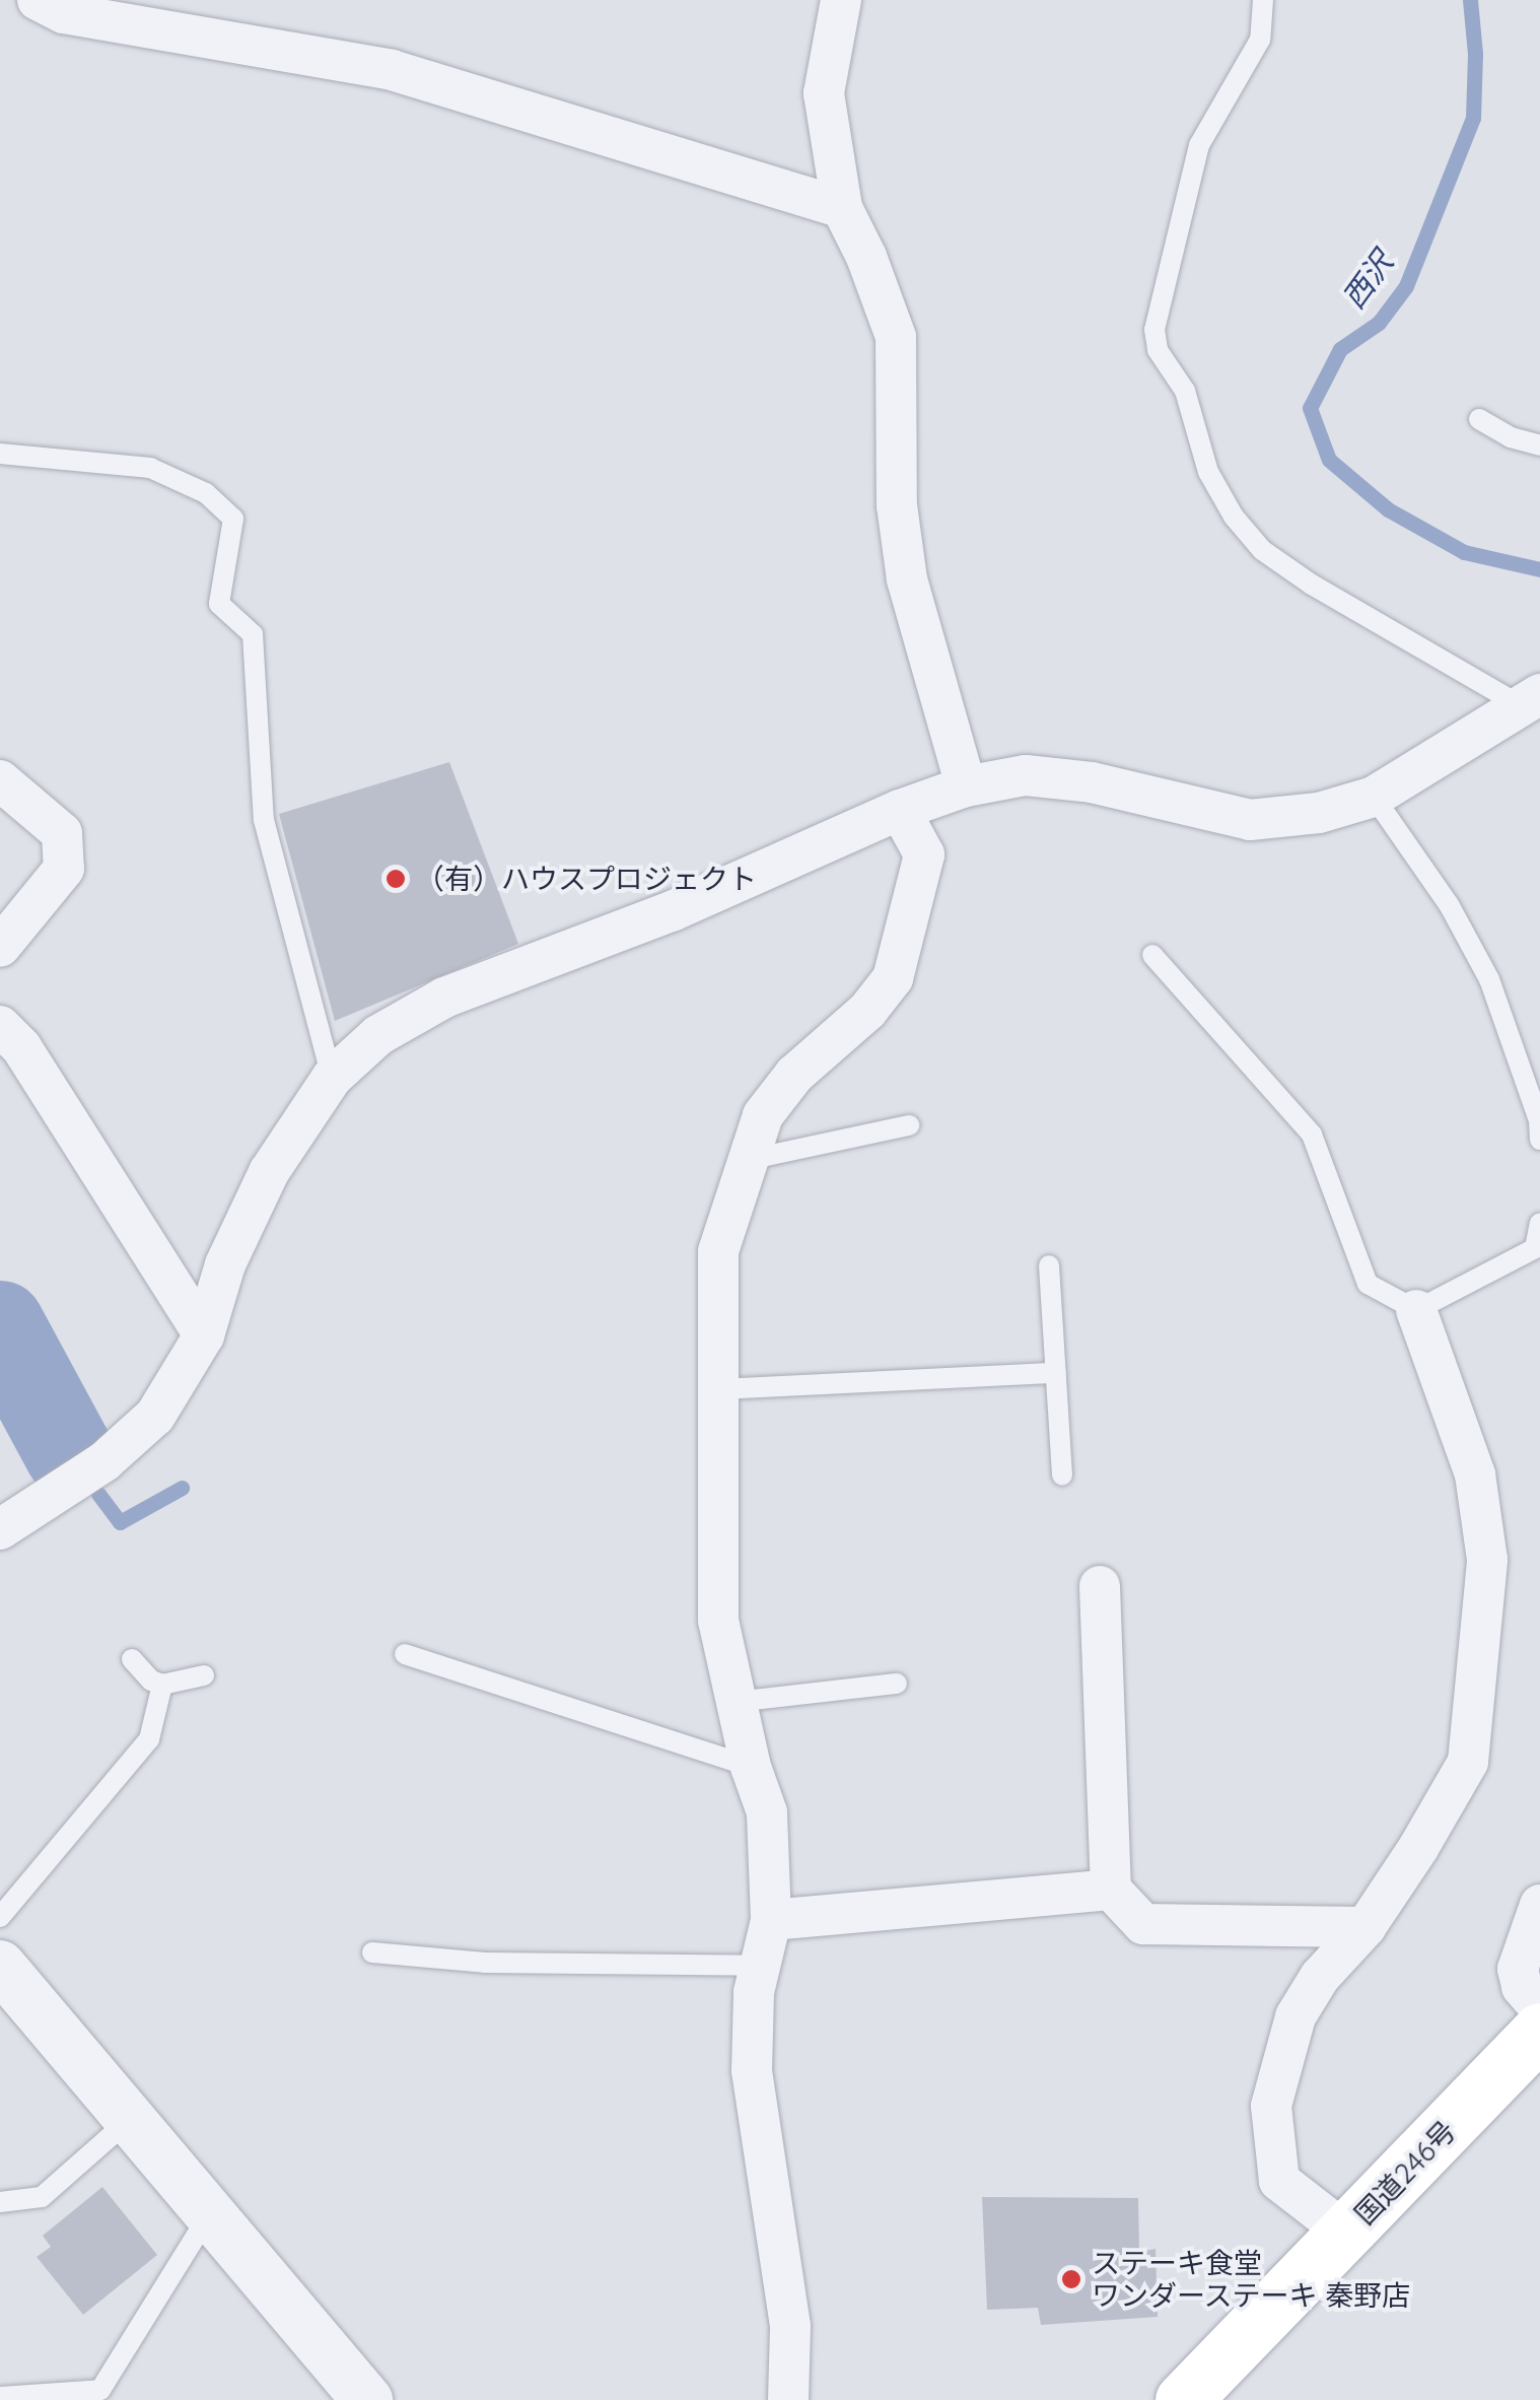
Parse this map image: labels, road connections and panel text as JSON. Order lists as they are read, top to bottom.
{
  "streets": {
    "highway": ["国道246号"]
  },
  "water": ["西沢"],
  "places": ["（有）ハウスプロジェクト", "ステーキ食堂 ワンダーステーキ 秦野店"]
}
